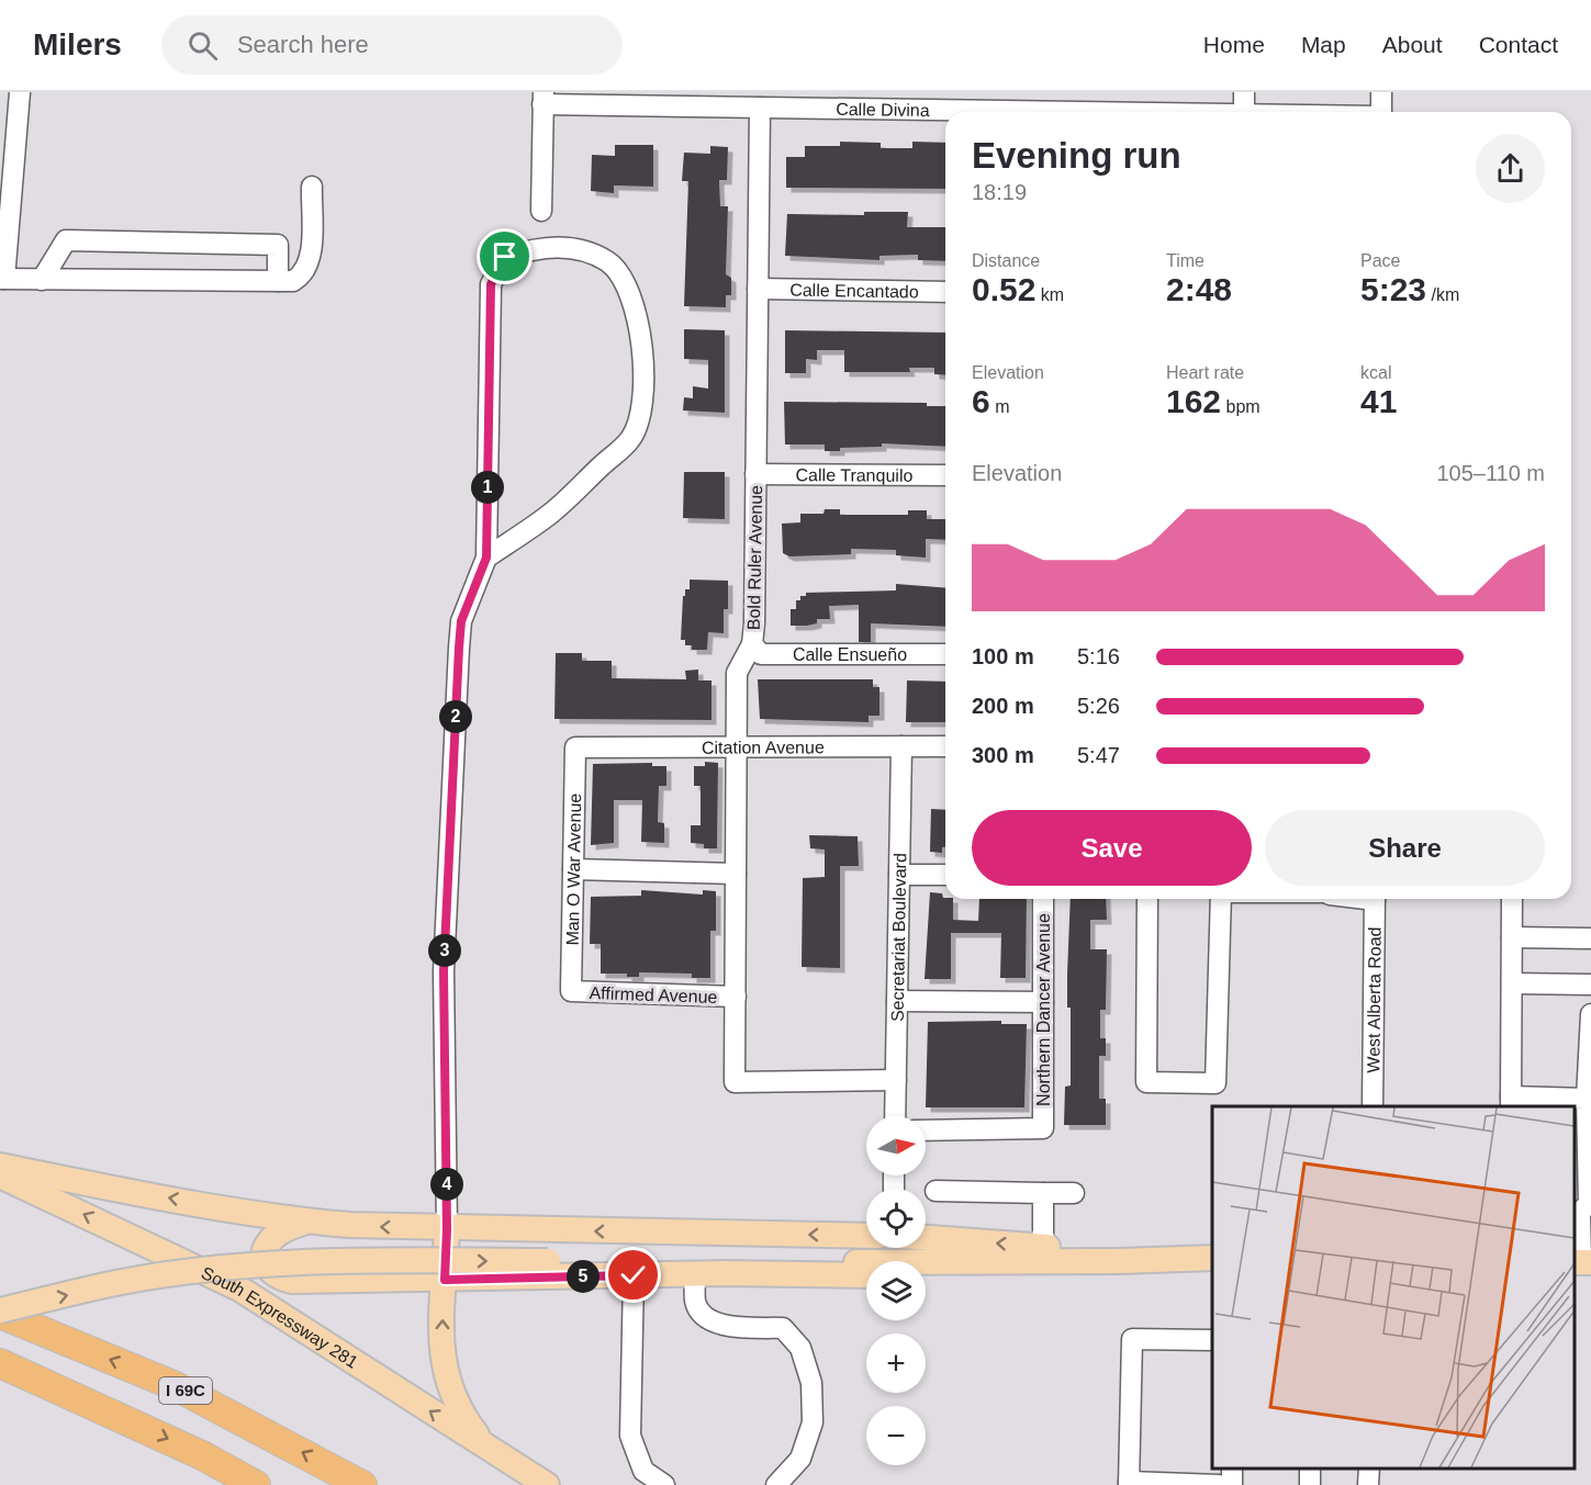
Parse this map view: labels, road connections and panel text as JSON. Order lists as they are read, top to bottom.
{
  "streets": {
    "highway": ["I 69C"],
    "main road": ["South Expressway 281"],
    "street": [
      "Calle Divina",
      "Calle Encantado",
      "Calle Tranquilo",
      "Bold Ruler Avenue",
      "Calle Ensueño",
      "Citation Avenue",
      "Man O War Avenue",
      "Secretariat Boulevard",
      "Affirmed Avenue",
      "West Alberta Road",
      "Northern Dancer Avenue"
    ]
  },
  "crossings": [
    ["Calle Divina", "Bold Ruler Avenue"],
    ["Calle Encantado", "Bold Ruler Avenue"],
    ["Calle Tranquilo", "Bold Ruler Avenue"],
    ["Bold Ruler Avenue", "Calle Ensueño"],
    ["Bold Ruler Avenue", "Citation Avenue"],
    ["Bold Ruler Avenue", "Secretariat Boulevard"],
    ["Bold Ruler Avenue", "Affirmed Avenue"],
    ["Citation Avenue", "Man O War Avenue"],
    ["Citation Avenue", "Secretariat Boulevard"],
    ["Man O War Avenue", "Affirmed Avenue"]
  ],
  "north": "right",
  "page": {
    "header": "Milers",
    "search": "Search here",
    "nav": [
      "Home",
      "Map",
      "About",
      "Contact"
    ],
    "heading": ["Evening run", "18:19"],
    "stats": [
      ["Distance", "0.52 km"],
      ["Time", "2:48"],
      ["Pace", "5:23 /km"],
      ["Elevation", "6 m"],
      ["Heart rate", "162 bpm"],
      ["kcal", "41"]
    ],
    "chart": ["Elevation", "105–110 m"],
    "pins": [
      "1",
      "2",
      "3",
      "4",
      "5"
    ],
    "list": [
      {
        "name": "100 m",
        "note": "5:16"
      },
      {
        "name": "200 m",
        "note": "5:26"
      },
      {
        "name": "300 m",
        "note": "5:47"
      }
    ],
    "buttons": ["Save", "Share"],
    "map_buttons": ["+", "−"]
  }
}
